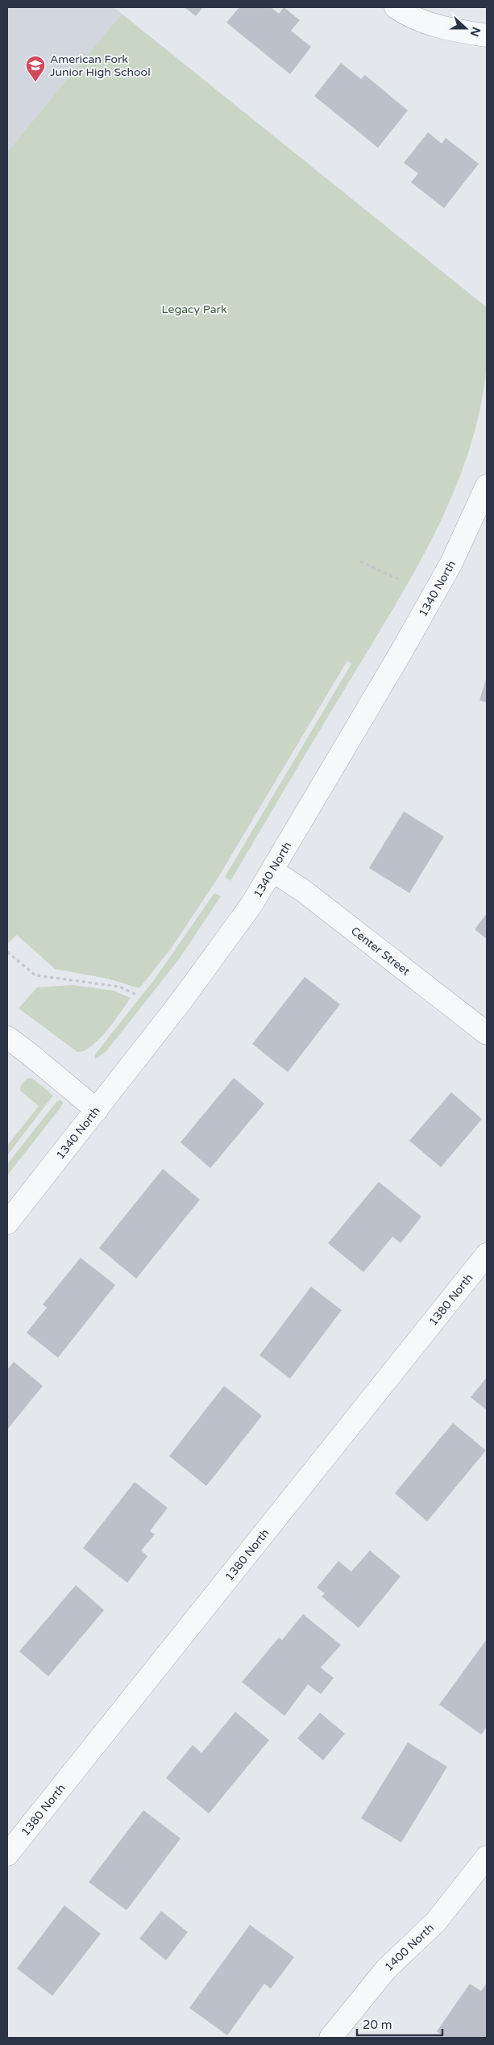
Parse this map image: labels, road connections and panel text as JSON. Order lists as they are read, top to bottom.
{
  "streets": {
    "street": [
      "1340 North",
      "Center Street",
      "1380 North",
      "1400 North"
    ]
  },
  "crossings": [
    ["1340 North", "Center Street"]
  ],
  "parks": ["Legacy Park"],
  "places": {
    "school or university": ["American Fork Junior High School"]
  },
  "scale_bar": "20 m",
  "north": "right"
}
